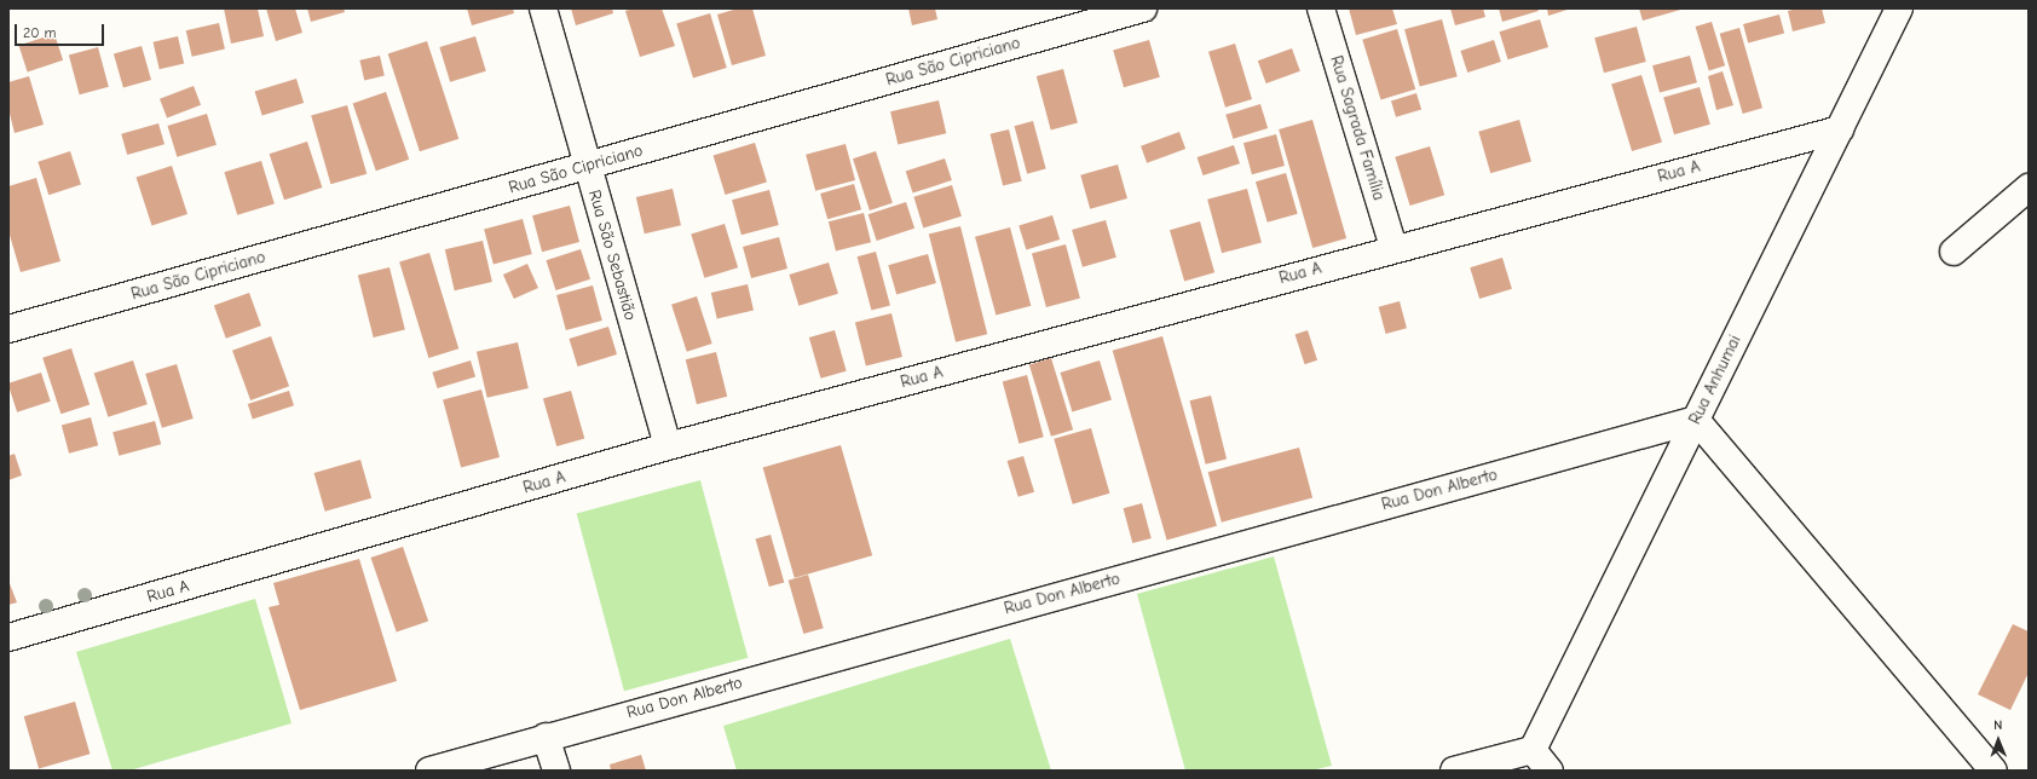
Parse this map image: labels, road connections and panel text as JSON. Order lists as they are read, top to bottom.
{
  "streets": {
    "street": [
      "Rua São Cipriciano",
      "Rua Sagrada Família",
      "Rua A",
      "Rua São Sebastião",
      "Rua Anhumai",
      "Rua Don Alberto"
    ]
  },
  "crossings": [
    ["Rua São Cipriciano", "Rua São Sebastião"],
    ["Rua Sagrada Família", "Rua A"],
    ["Rua A", "Rua São Sebastião"],
    ["Rua A", "Rua Anhumai"],
    ["Rua Anhumai", "Rua Don Alberto"]
  ],
  "scale_bar": "20 m",
  "north": "top"
}
